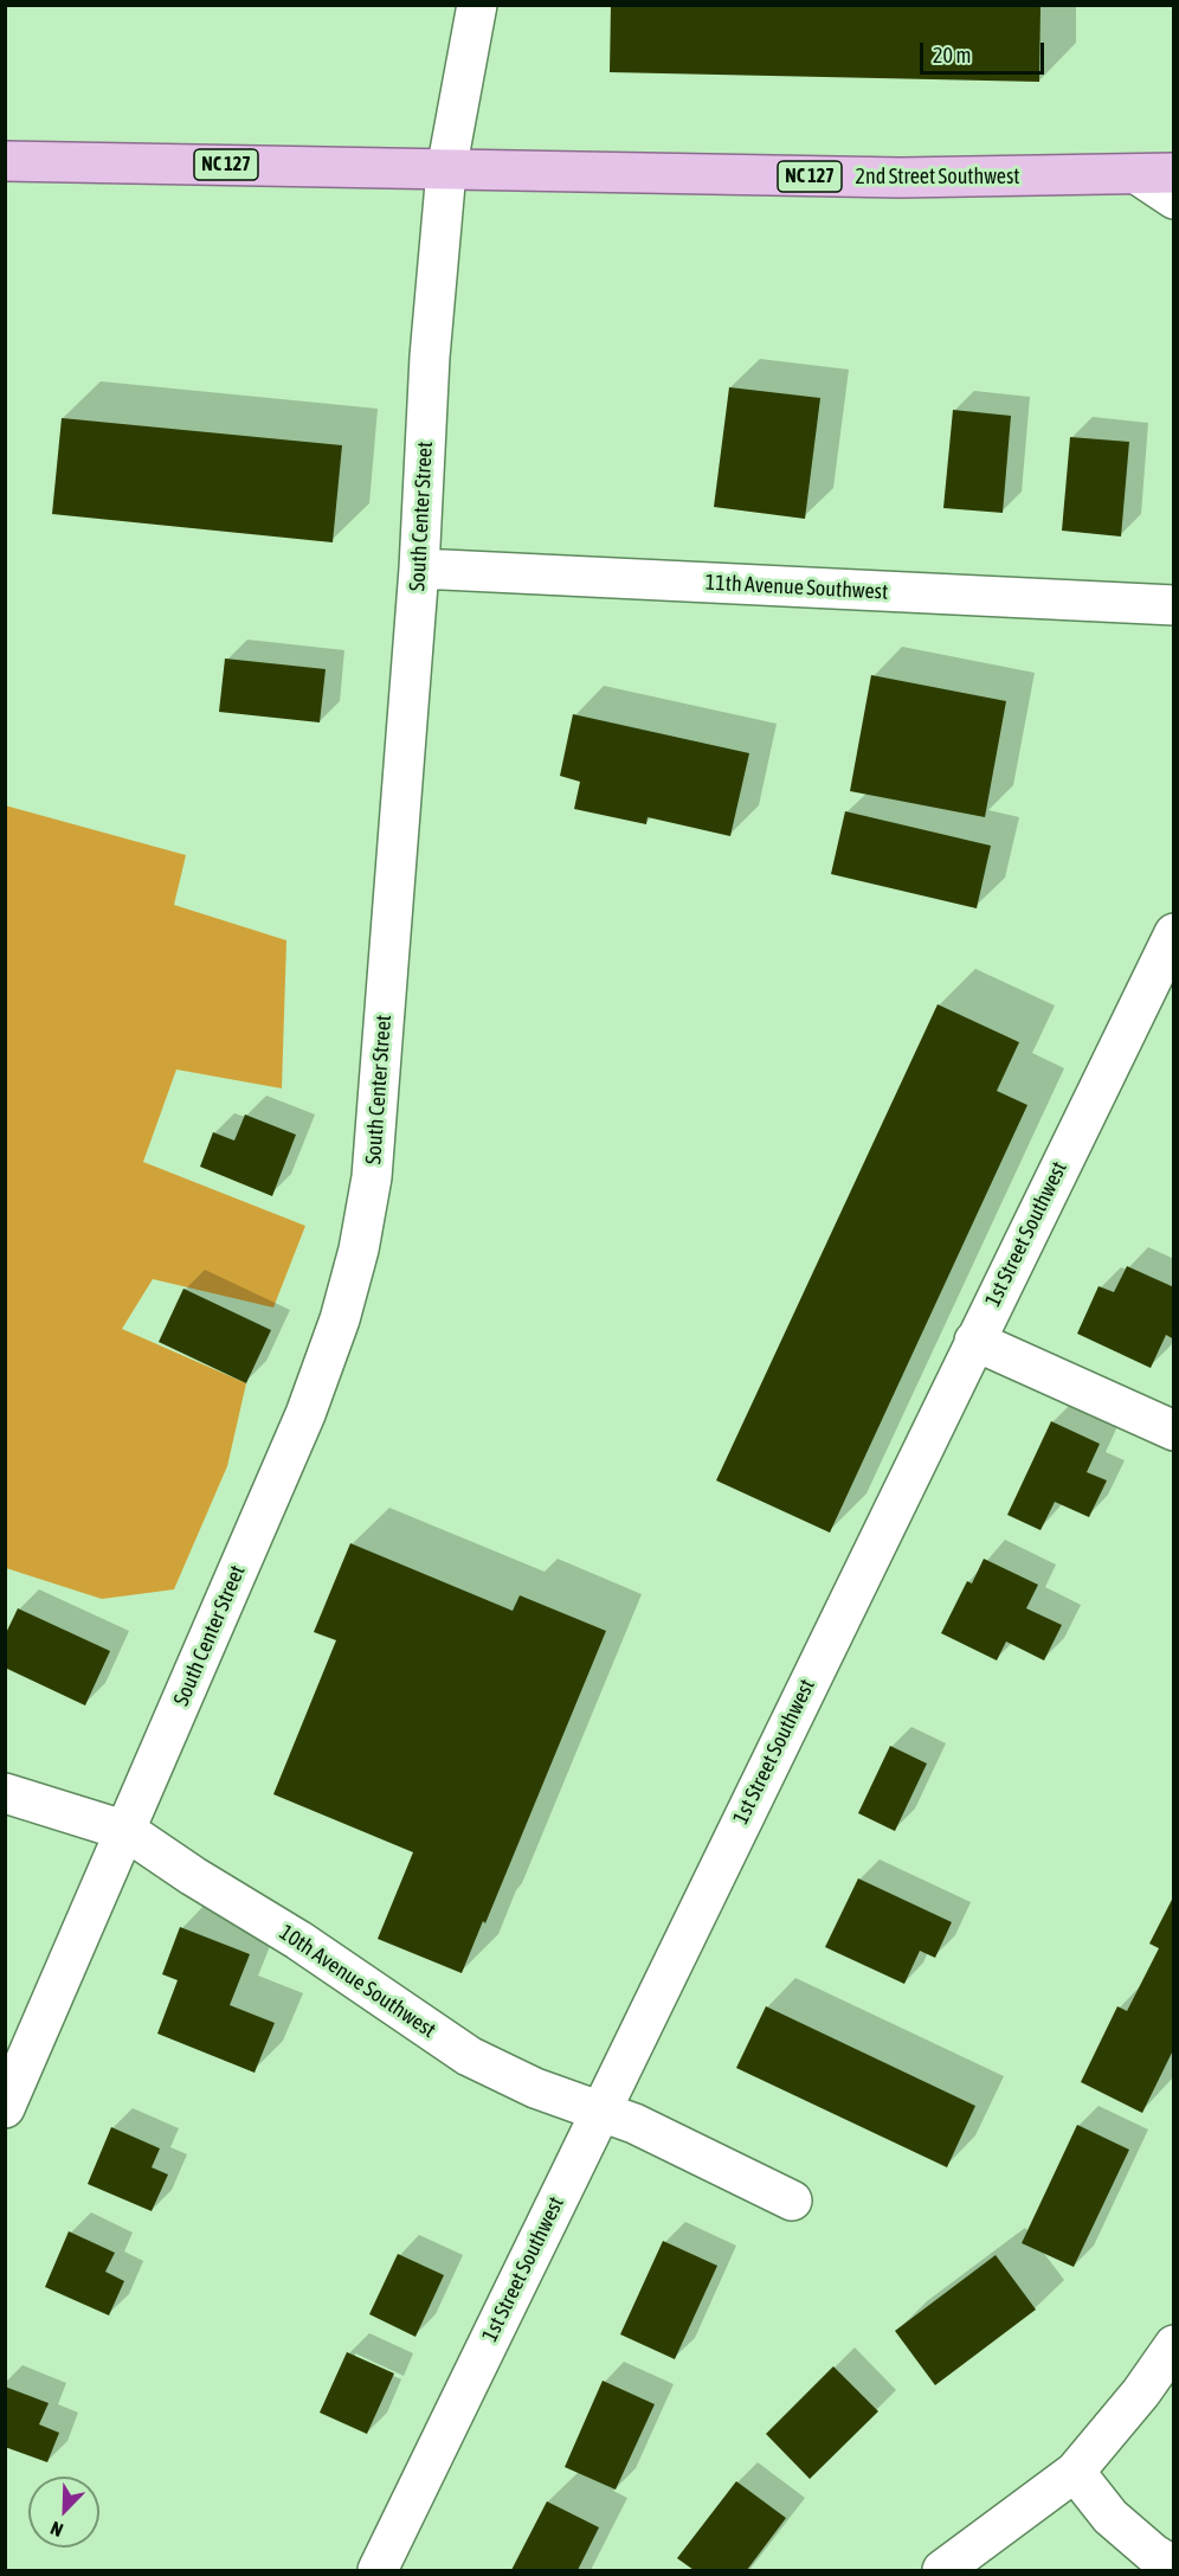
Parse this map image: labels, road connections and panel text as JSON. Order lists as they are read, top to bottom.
{
  "streets": {
    "main road": ["NC 127", "2nd Street Southwest"],
    "street": [
      "South Center Street",
      "11th Avenue Southwest",
      "1st Street Southwest",
      "10th Avenue Southwest"
    ]
  },
  "crossings": [
    ["NC 127", "2nd Street Southwest"],
    ["NC 127", "South Center Street"],
    ["2nd Street Southwest", "South Center Street"],
    ["South Center Street", "11th Avenue Southwest"],
    ["South Center Street", "10th Avenue Southwest"],
    ["1st Street Southwest", "10th Avenue Southwest"]
  ],
  "scale_bar": "20 m",
  "north": "bottom left"
}
